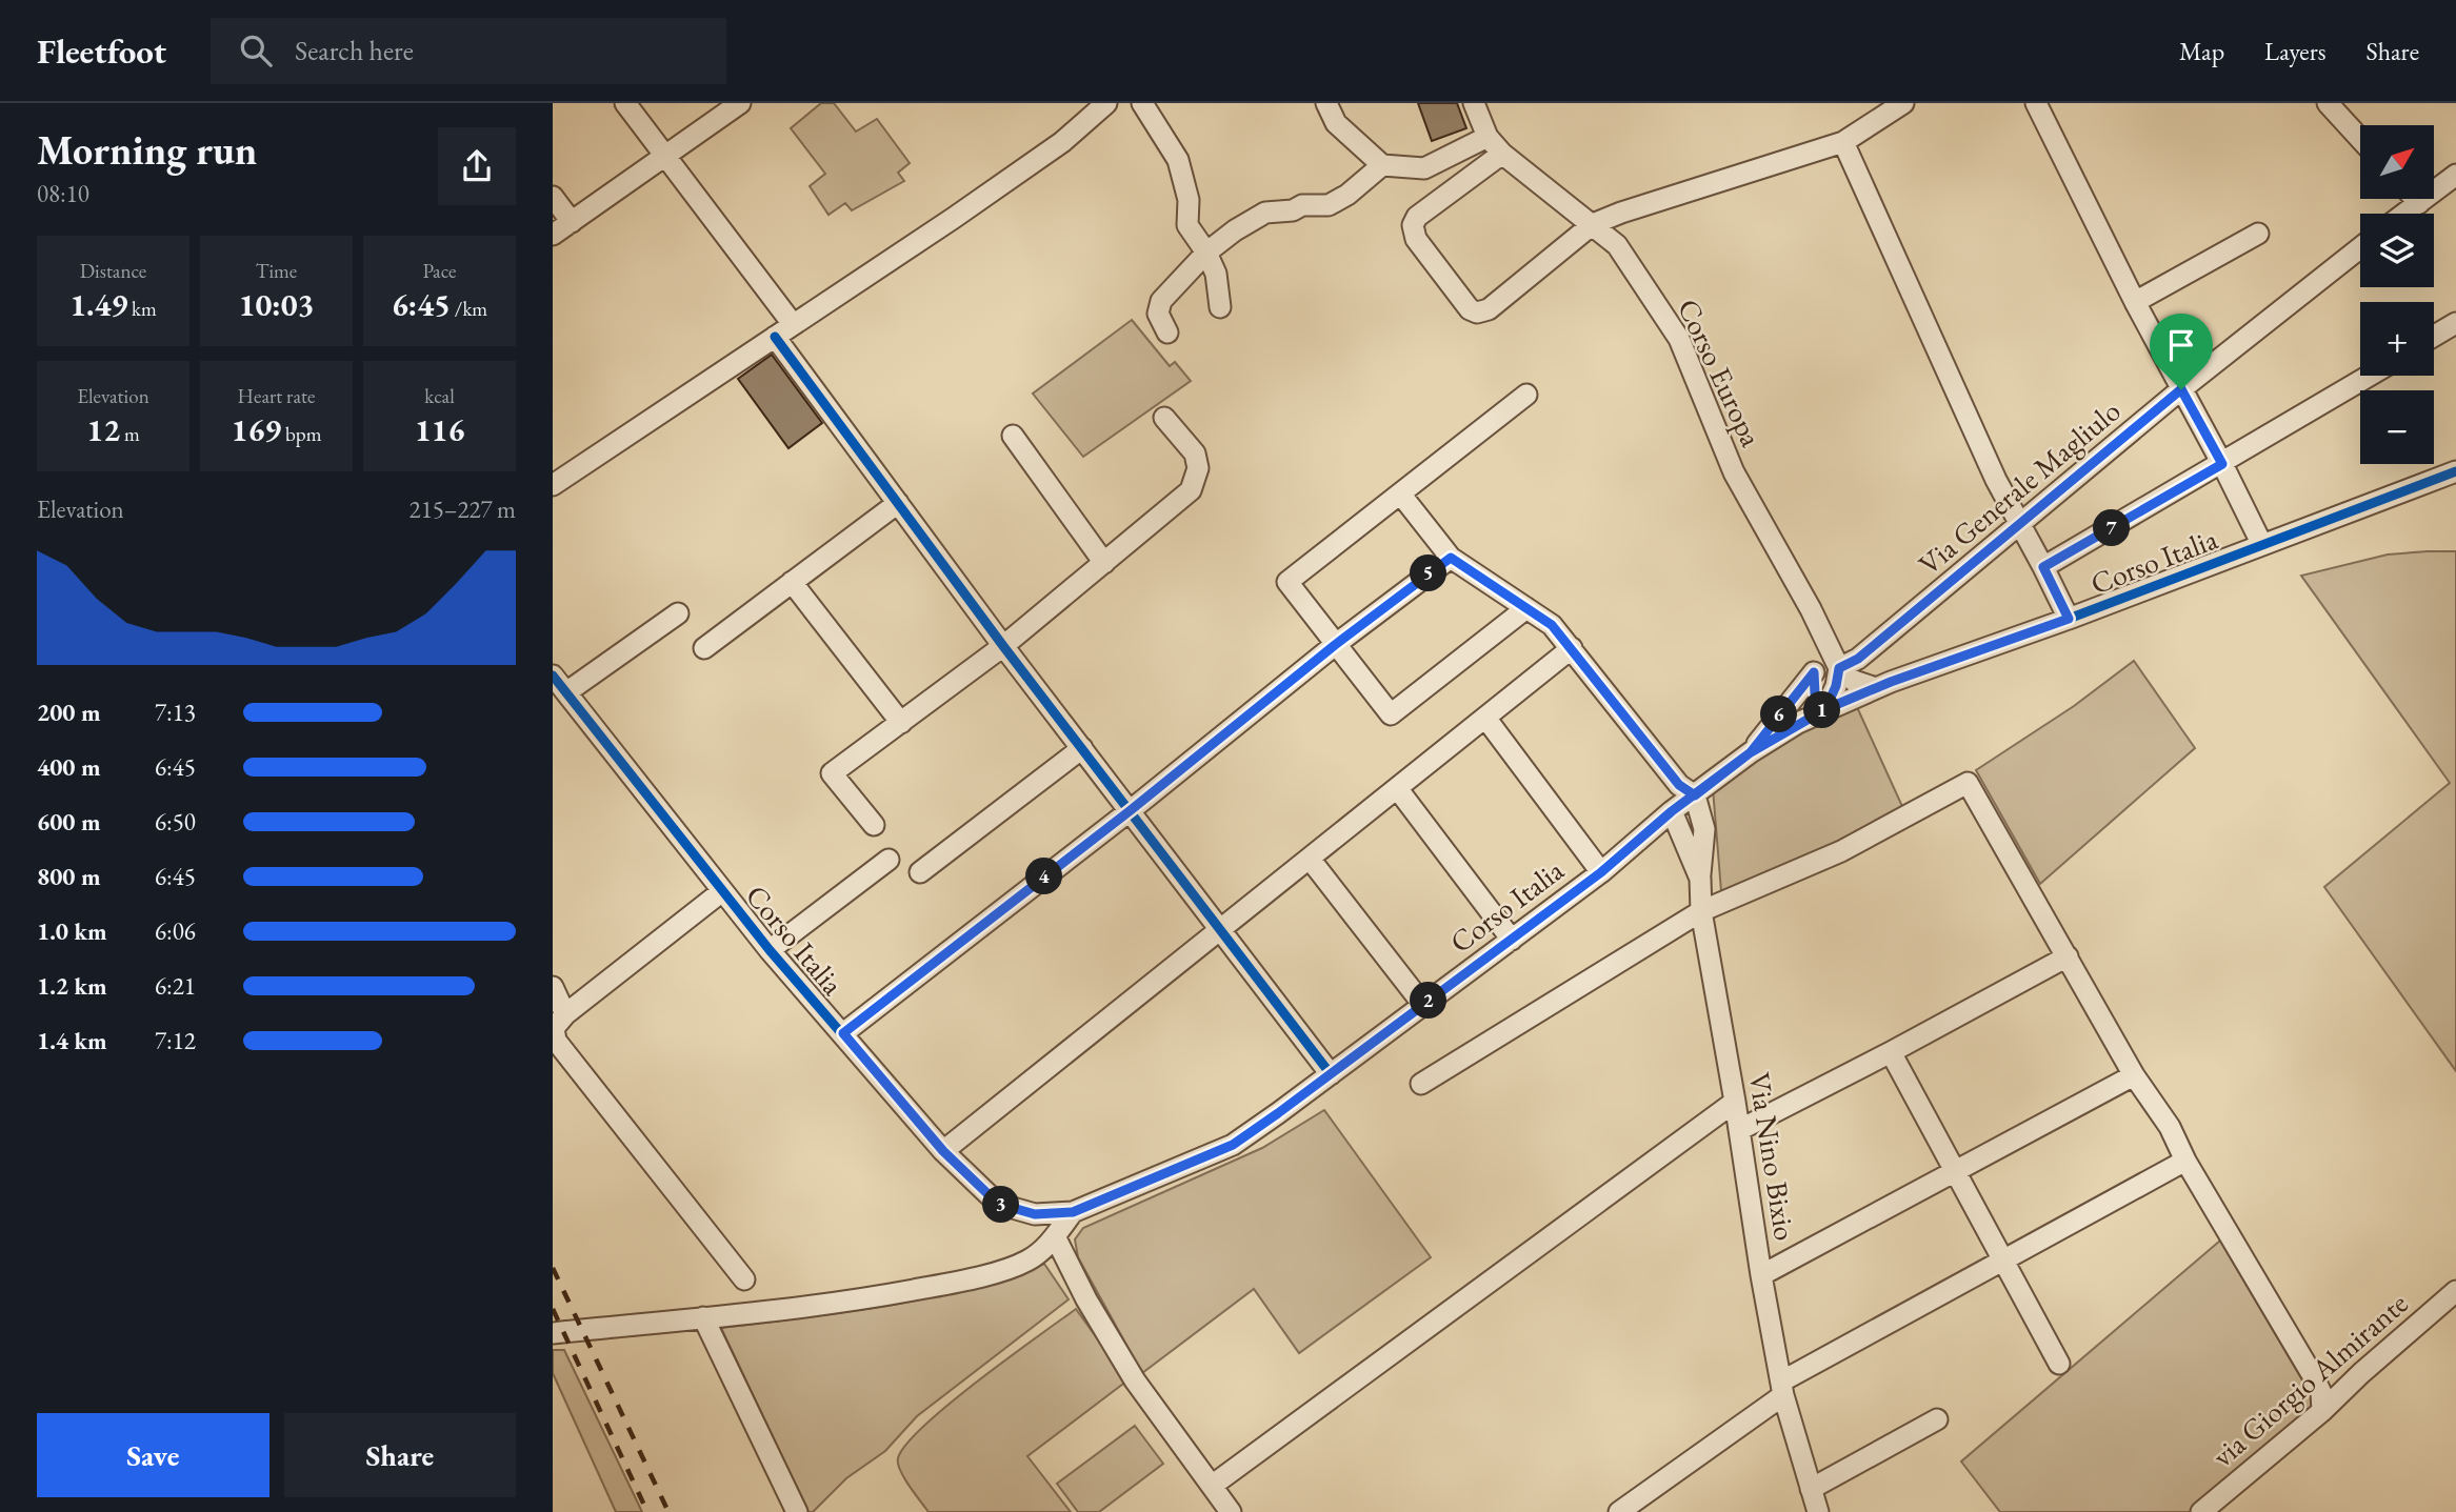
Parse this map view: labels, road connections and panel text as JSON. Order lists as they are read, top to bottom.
{
  "streets": {
    "street": [
      "Corso Europa",
      "Via Generale Magliulo",
      "Corso Italia",
      "Via Nino Bixio",
      "via Giorgio Almirante"
    ]
  },
  "crossings": [
    ["Corso Italia", "Via Nino Bixio"]
  ],
  "north": "top right",
  "page": {
    "header": "Fleetfoot",
    "search": "Search here",
    "nav": ["Map", "Layers", "Share"],
    "heading": ["Morning run", "08:10"],
    "map_buttons": ["+", "−"],
    "stats": [
      ["Distance", "1.49 km"],
      ["Time", "10:03"],
      ["Pace", "6:45 /km"],
      ["Elevation", "12 m"],
      ["Heart rate", "169 bpm"],
      ["kcal", "116"]
    ],
    "chart": ["Elevation", "215–227 m"],
    "pins": [
      "7",
      "5",
      "1",
      "6",
      "4",
      "2",
      "3"
    ],
    "list": [
      {
        "name": "200 m",
        "note": "7:13"
      },
      {
        "name": "400 m",
        "note": "6:45"
      },
      {
        "name": "600 m",
        "note": "6:50"
      },
      {
        "name": "800 m",
        "note": "6:45"
      },
      {
        "name": "1.0 km",
        "note": "6:06"
      },
      {
        "name": "1.2 km",
        "note": "6:21"
      },
      {
        "name": "1.4 km",
        "note": "7:12"
      }
    ],
    "buttons": ["Save", "Share"]
  }
}
